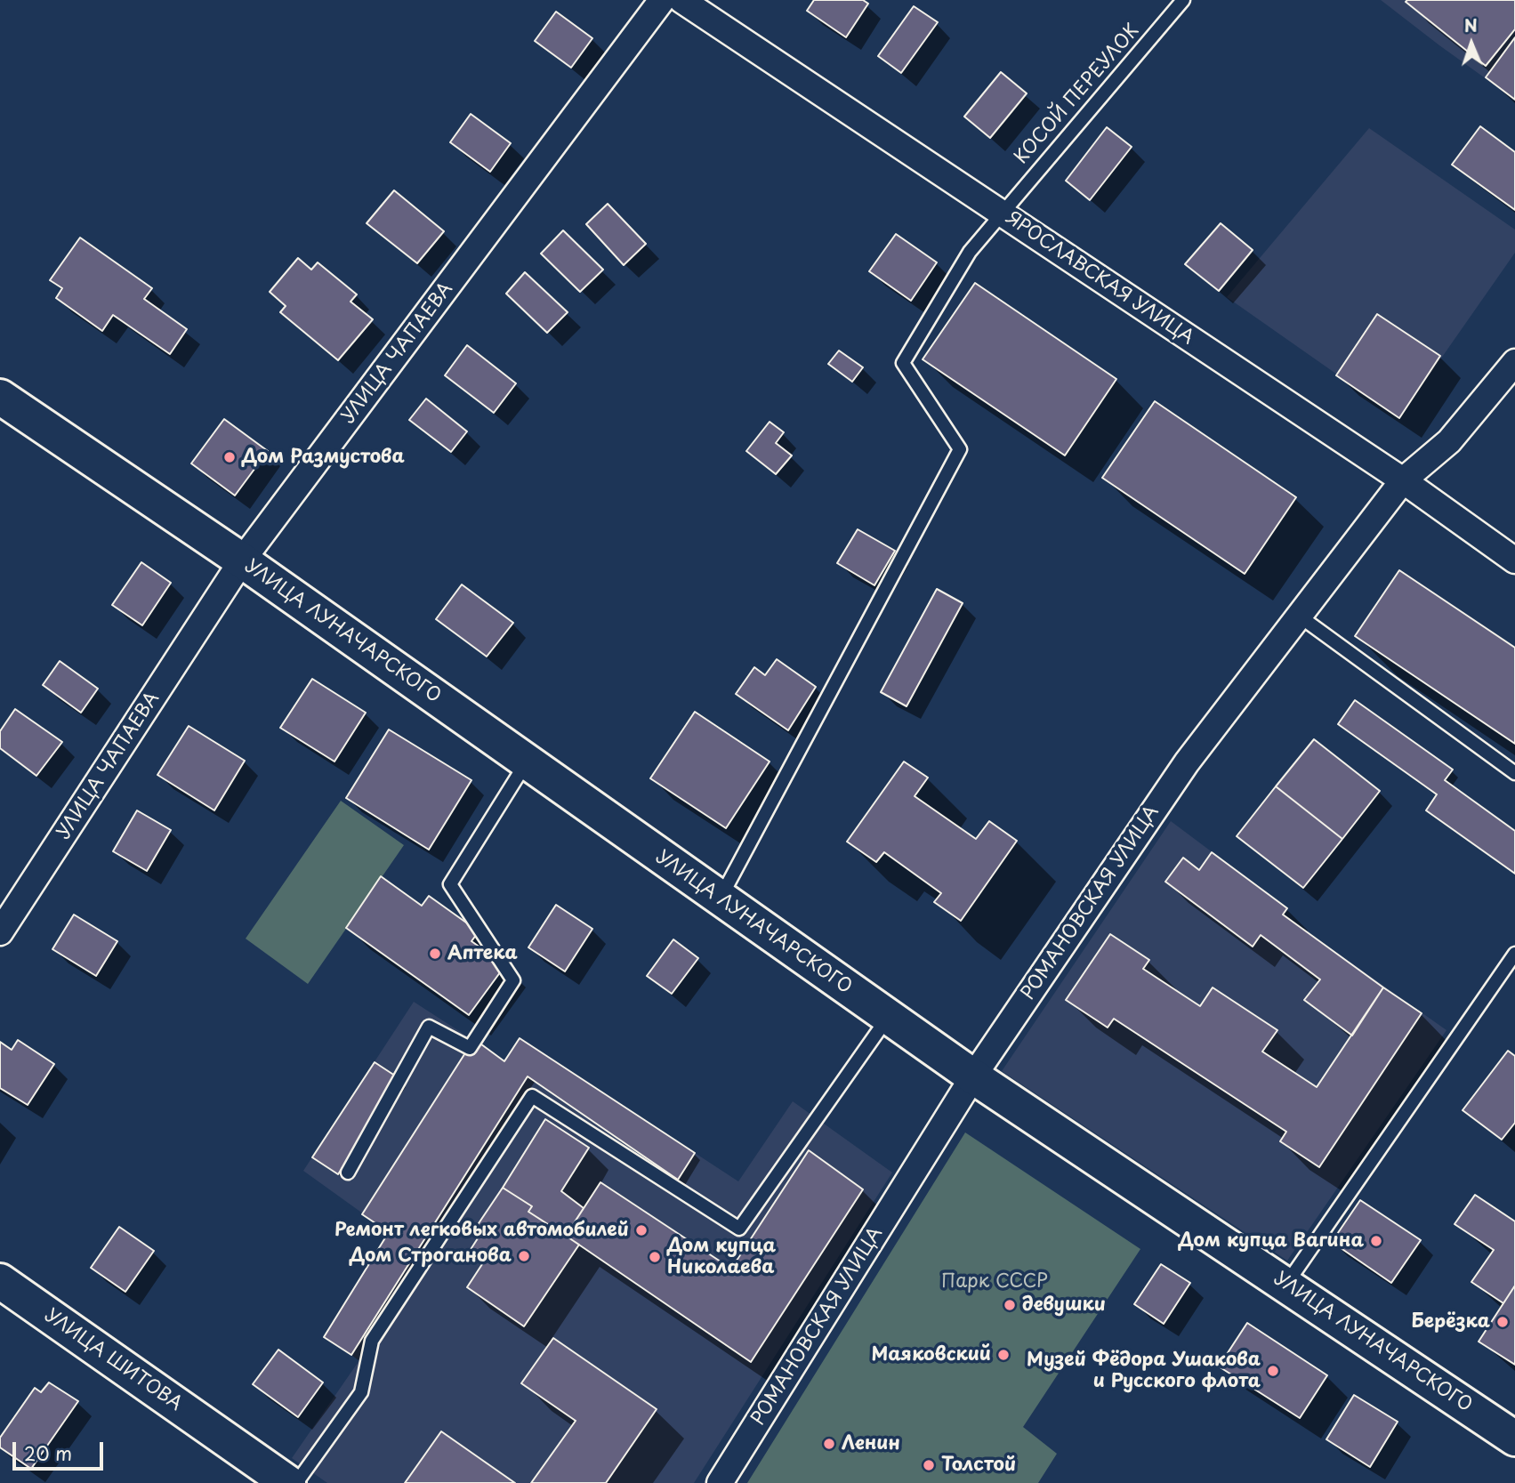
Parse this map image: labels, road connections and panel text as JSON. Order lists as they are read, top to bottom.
{
  "streets": {
    "street": [
      "ЯРОСЛАВСКАЯ УЛИЦА",
      "УЛИЦА ЧАПАЕВА",
      "УЛИЦА ЛУНАЧАРСКОГО",
      "РОМАНОВСКАЯ УЛИЦА",
      "УЛИЦА ШИТОВА"
    ],
    "lane": ["КОСОЙ ПЕРЕУЛОК"]
  },
  "crossings": [
    ["КОСОЙ ПЕРЕУЛОК", "ЯРОСЛАВСКАЯ УЛИЦА"],
    ["КОСОЙ ПЕРЕУЛОК", "УЛИЦА ЛУНАЧАРСКОГО"],
    ["ЯРОСЛАВСКАЯ УЛИЦА", "РОМАНОВСКАЯ УЛИЦА"],
    ["УЛИЦА ЧАПАЕВА", "УЛИЦА ЛУНАЧАРСКОГО"],
    ["УЛИЦА ЛУНАЧАРСКОГО", "РОМАНОВСКАЯ УЛИЦА"]
  ],
  "parks": ["Парк СССР"],
  "places": [
    "Дом Размустова",
    "Аптека",
    "Ремонт легковых автомобилей",
    "Дом купца Вагина",
    "Дом Строганова",
    "Дом купца Николаева",
    "девушки",
    "Берёзка",
    "Маяковский",
    "Музей Фёдора Ушакова и Русского флота",
    "Ленин",
    "Толстой"
  ],
  "scale_bar": "20 m",
  "north": "top"
}
